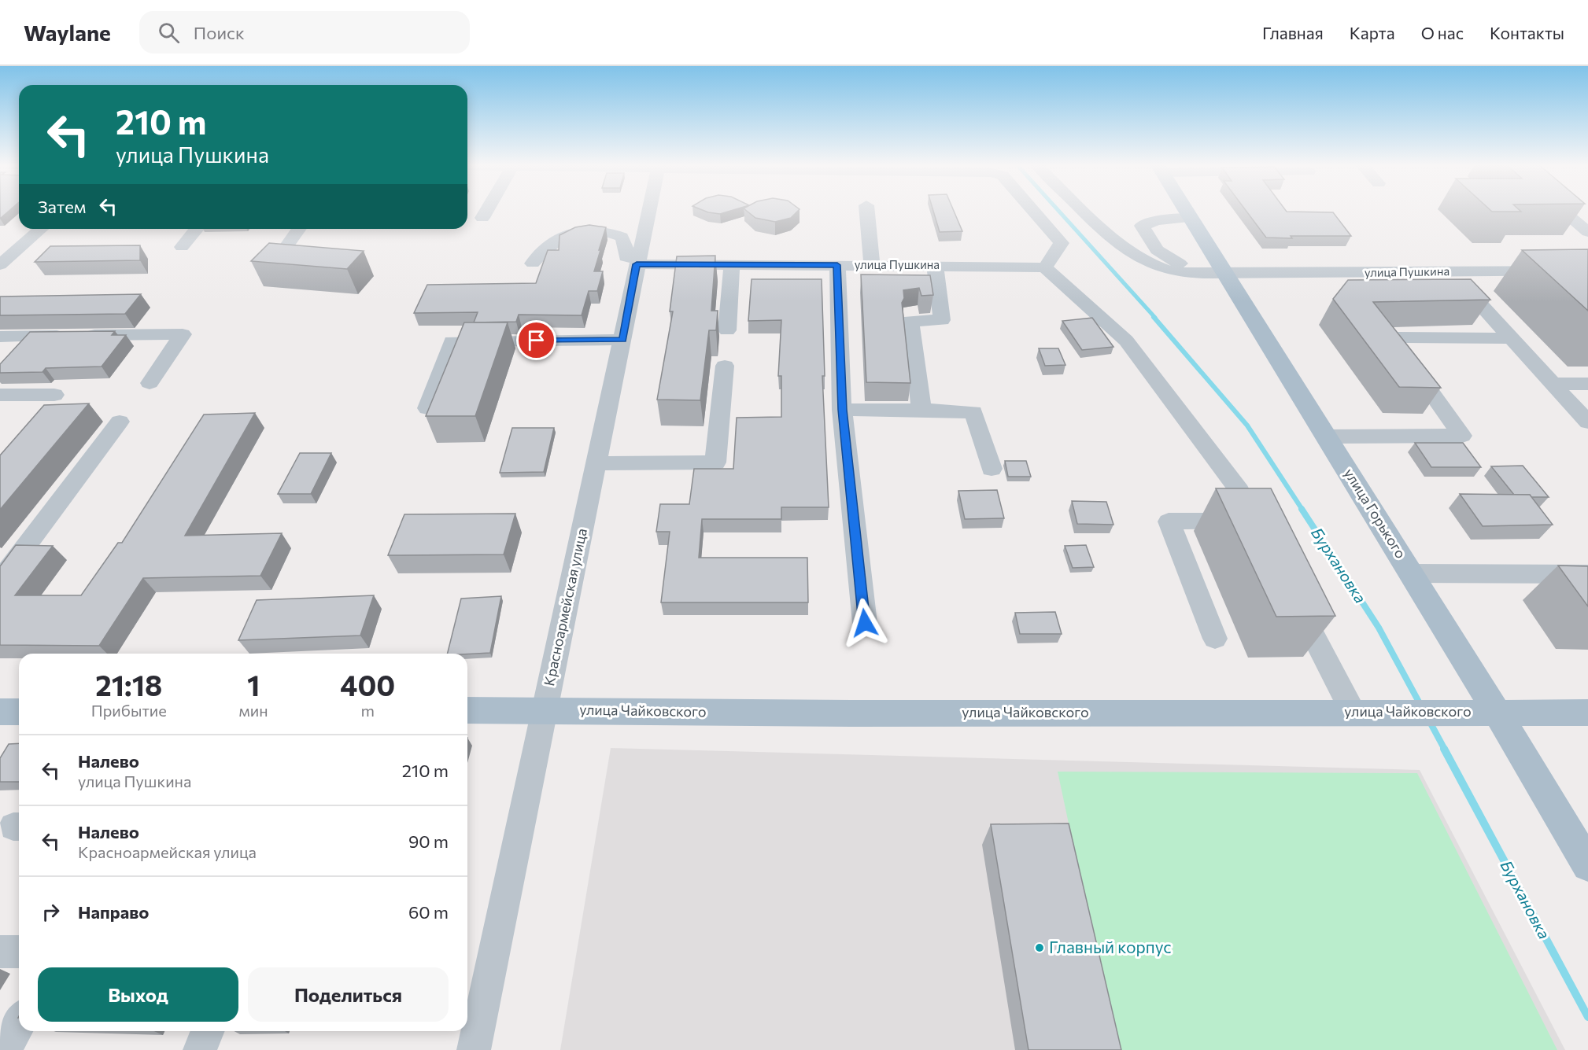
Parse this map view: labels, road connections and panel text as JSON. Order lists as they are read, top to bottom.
{
  "streets": {
    "main road": ["улица Горького", "улица Чайковского"],
    "street": ["улица Пушкина", "Красноармейская улица"]
  },
  "crossings": [
    ["улица Пушкина", "улица Горького"],
    ["улица Пушкина", "Красноармейская улица"],
    ["улица Горького", "улица Чайковского"],
    ["Красноармейская улица", "улица Чайковского"]
  ],
  "water": ["Бурхановка"],
  "places": ["Главный корпус"],
  "page": {
    "header": "Waylane",
    "search": "Поиск",
    "nav": [
      "Главная",
      "Карта",
      "О нас",
      "Контакты"
    ],
    "turn": ["210 m", "улица Пушкина"],
    "then": "Затем",
    "eta": [
      "21:18",
      "Прибытие",
      "1",
      "мин",
      "400",
      "m"
    ],
    "list": [
      {
        "name": "Налево",
        "note": "улица Пушкина",
        "value": "210 m"
      },
      {
        "name": "Налево",
        "note": "Красноармейская улица",
        "value": "90 m"
      },
      {
        "name": "Направо",
        "value": "60 m"
      }
    ],
    "buttons": ["Выход", "Поделиться"]
  }
}
